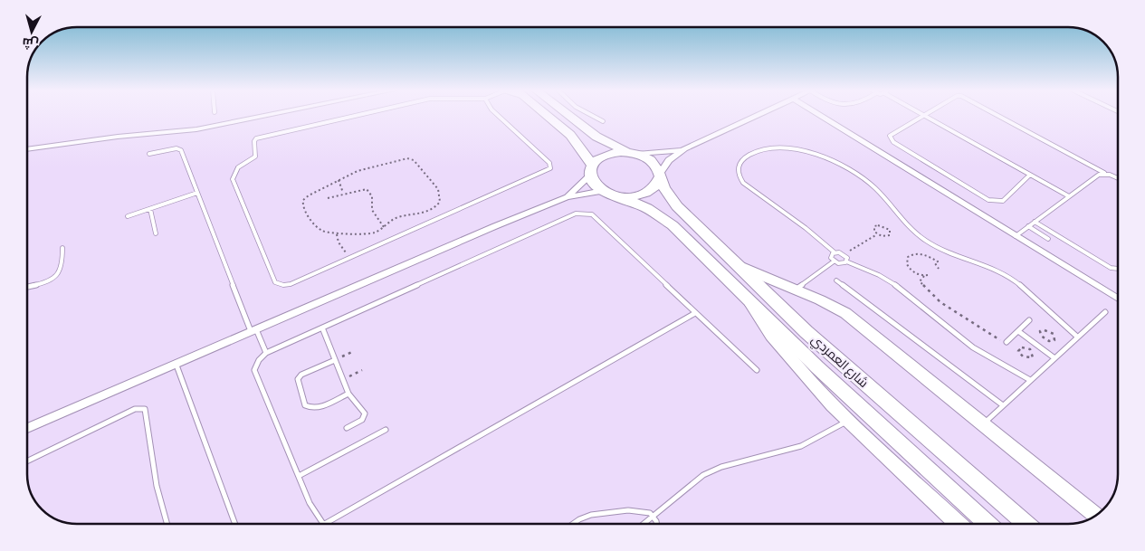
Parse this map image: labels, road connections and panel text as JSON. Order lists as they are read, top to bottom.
{
  "streets": {
    "main road": ["شارع العمردي"]
  },
  "north": "bottom"
}
